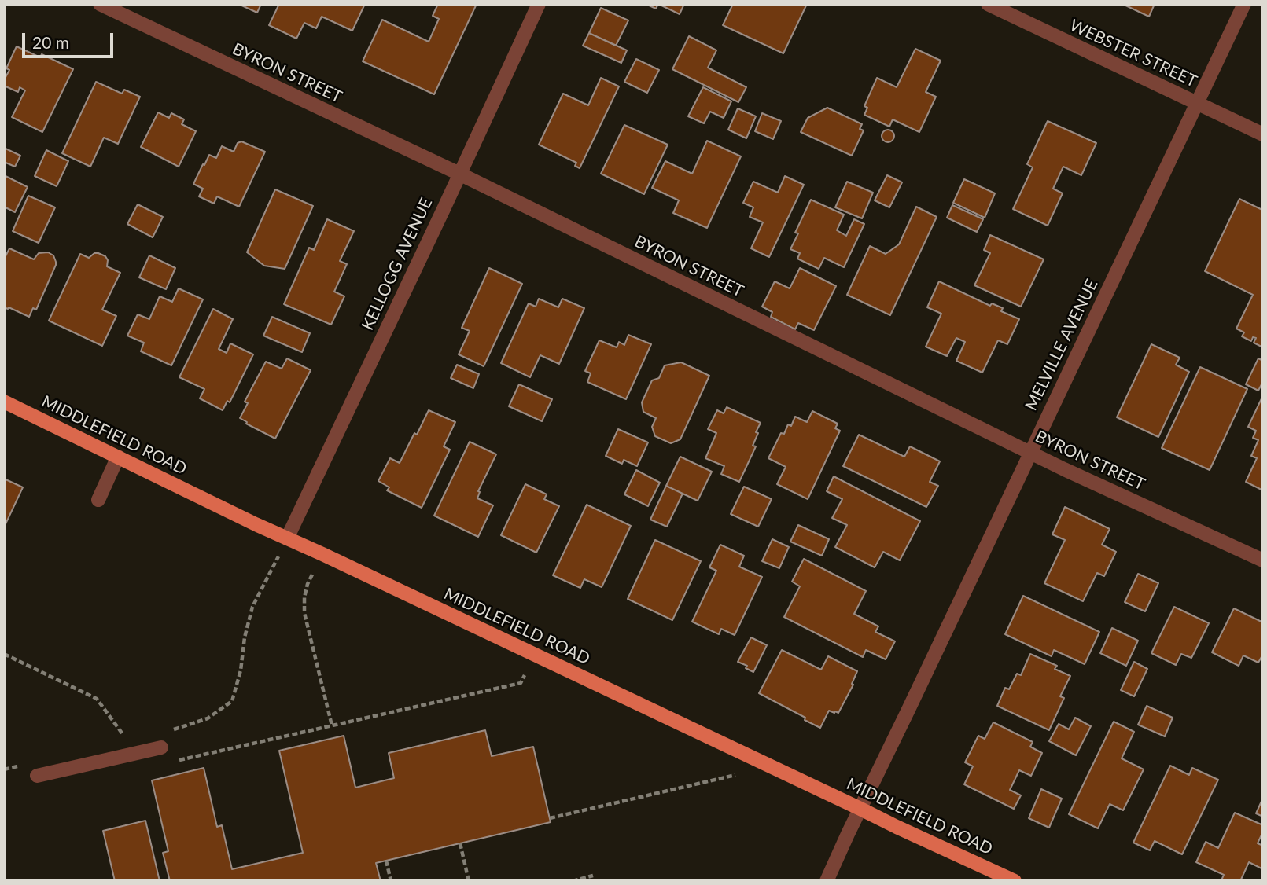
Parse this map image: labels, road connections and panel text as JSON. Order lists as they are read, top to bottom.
{
  "streets": {
    "main road": ["MIDDLEFIELD ROAD"],
    "street": [
      "WEBSTER STREET",
      "BYRON STREET",
      "KELLOGG AVENUE",
      "MELVILLE AVENUE"
    ]
  },
  "crossings": [
    ["WEBSTER STREET", "MELVILLE AVENUE"],
    ["BYRON STREET", "KELLOGG AVENUE"],
    ["BYRON STREET", "MELVILLE AVENUE"],
    ["KELLOGG AVENUE", "MIDDLEFIELD ROAD"],
    ["MELVILLE AVENUE", "MIDDLEFIELD ROAD"]
  ],
  "scale_bar": "20 m"
}
